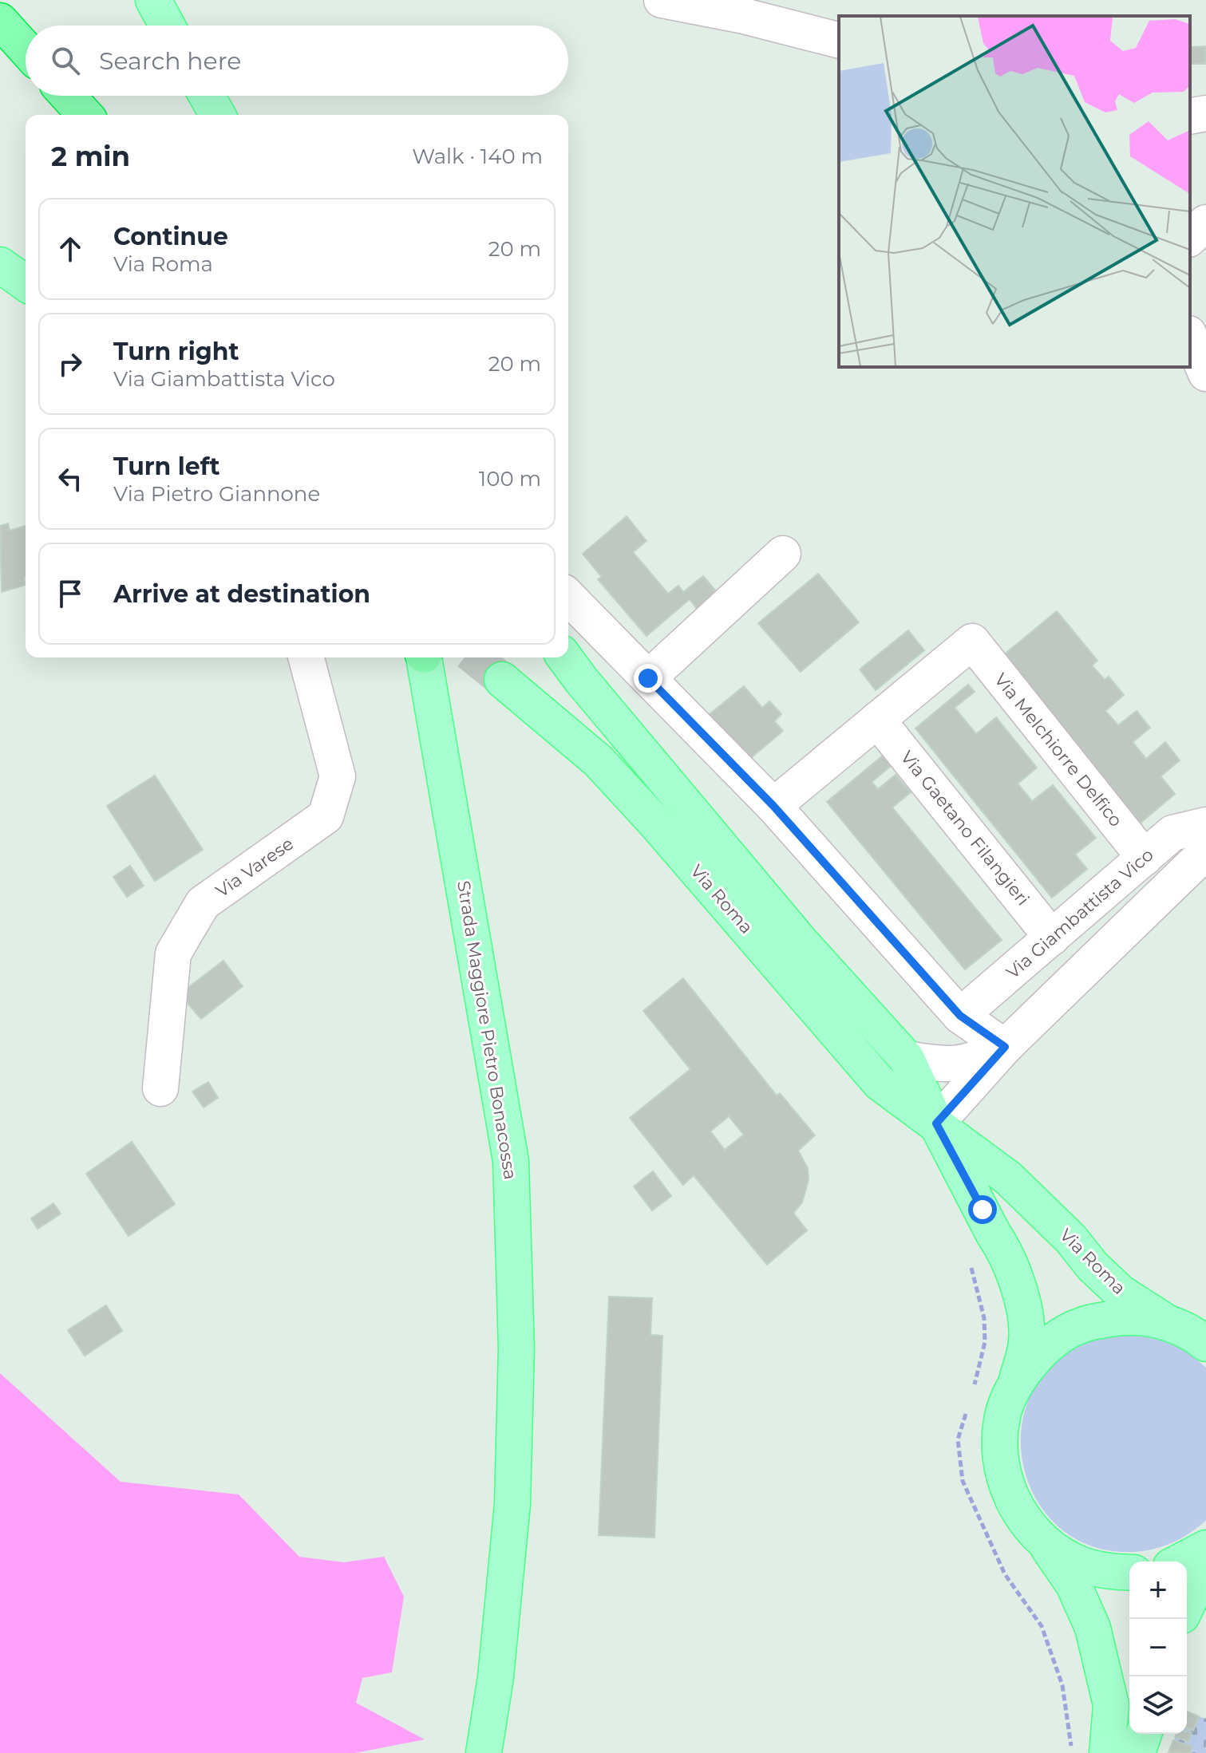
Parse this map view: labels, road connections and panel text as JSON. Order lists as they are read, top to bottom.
{
  "streets": {
    "main road": ["Via Roma", "Strada Maggiore Pietro Bonacossa"],
    "street": [
      "Via Melchiorre Delfico",
      "Via Gaetano Filangieri",
      "Via Varese",
      "Via Giambattista Vico"
    ]
  },
  "crossings": [
    ["Via Melchiorre Delfico", "Via Gaetano Filangieri"],
    ["Via Melchiorre Delfico", "Via Giambattista Vico"],
    ["Via Gaetano Filangieri", "Via Giambattista Vico"]
  ],
  "page": {
    "search": "Search here",
    "heading": ["2 min", "Walk · 140 m"],
    "list": [
      ["Continue", "Via Roma", "20 m"],
      ["Turn right", "Via Giambattista Vico", "20 m"],
      ["Turn left", "Via Pietro Giannone", "100 m"],
      "Arrive at destination"
    ],
    "map_buttons": ["+", "−"]
  }
}
